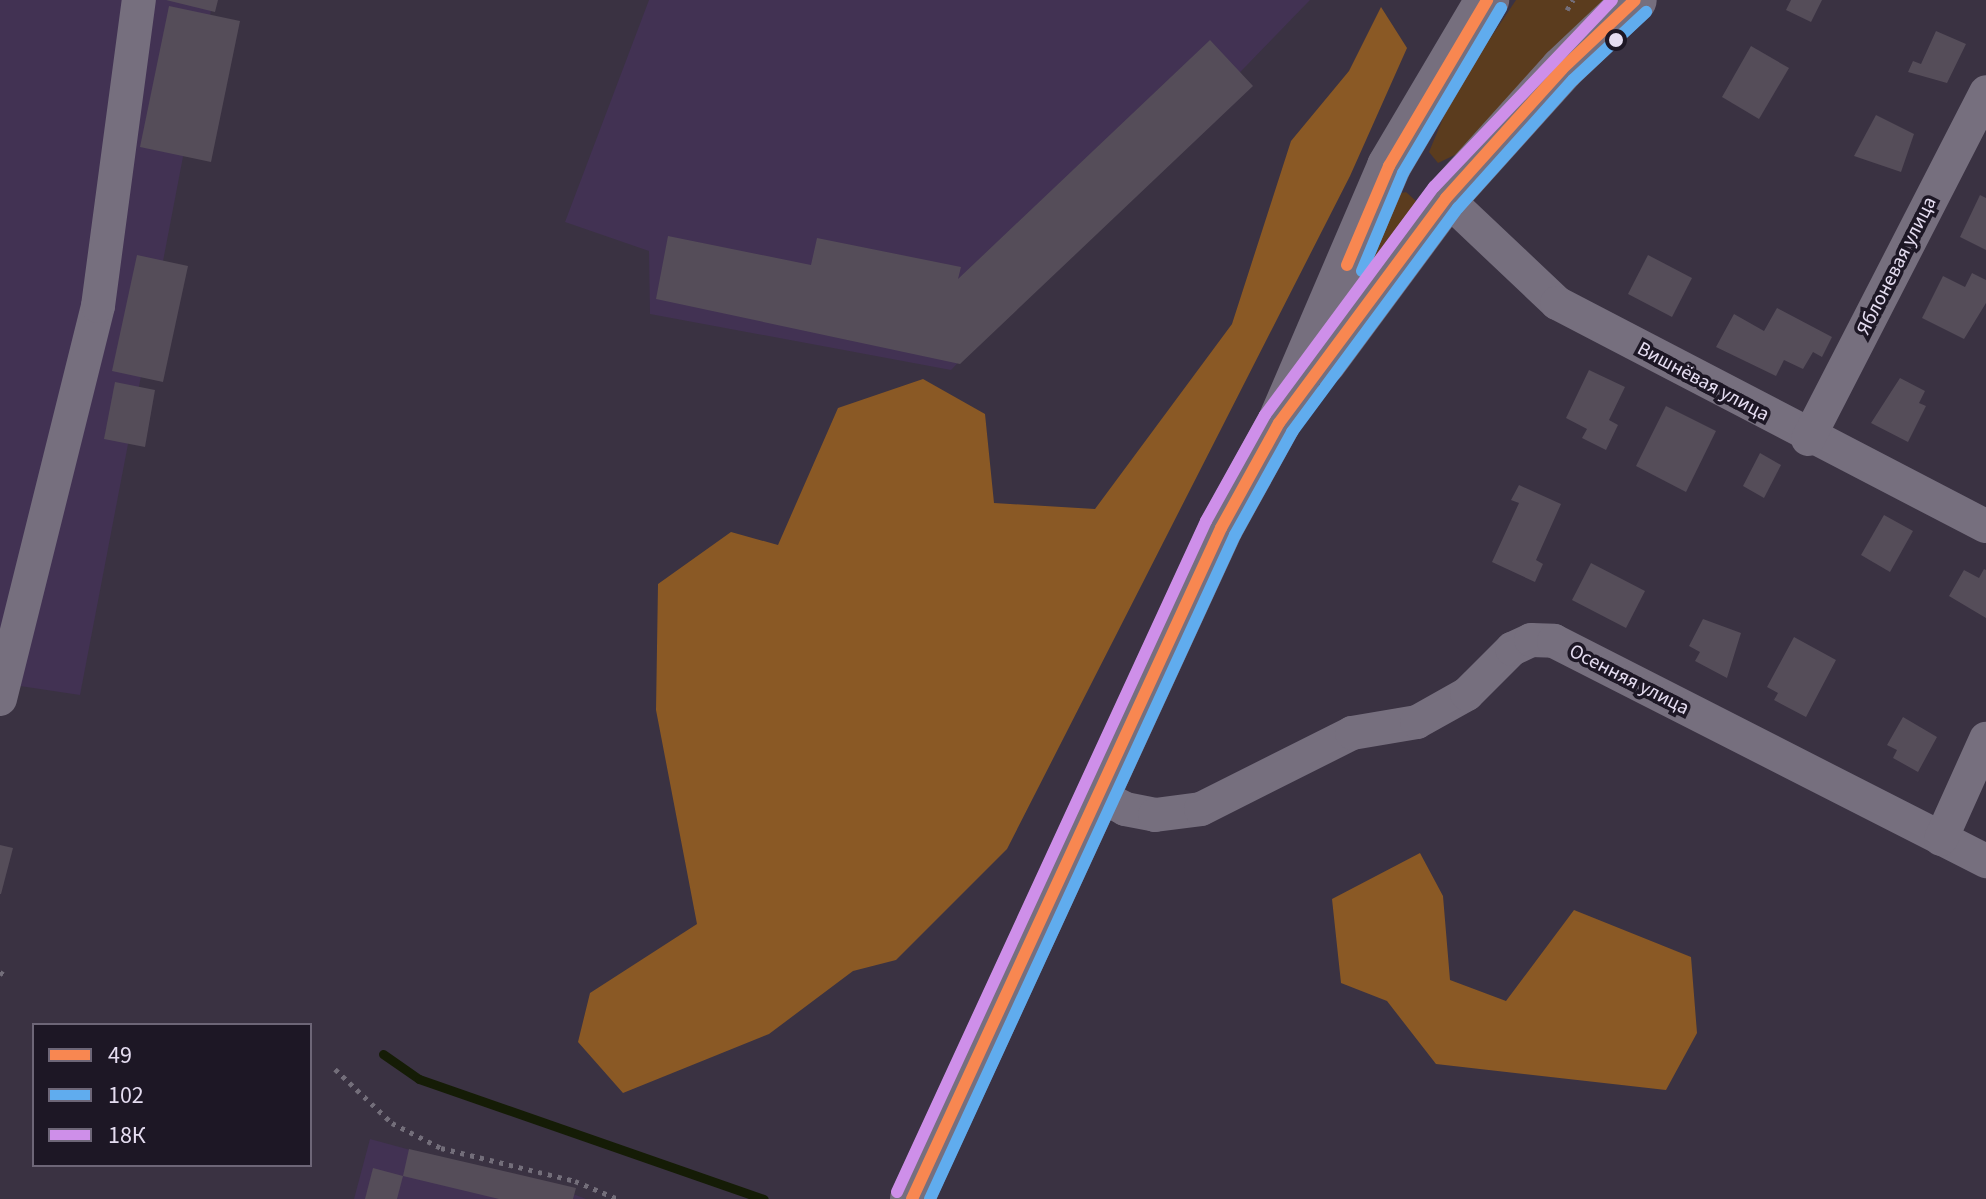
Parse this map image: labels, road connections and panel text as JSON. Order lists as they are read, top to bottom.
{
  "streets": {
    "street": ["Яблоневая улица", "Вишнёвая улица", "Осенняя улица"]
  },
  "crossings": [
    ["Яблоневая улица", "Вишнёвая улица"]
  ],
  "lines": ["transit line 49", "transit line 18К", "transit line 102"],
  "legend": ["49", "102", "18К"]
}
